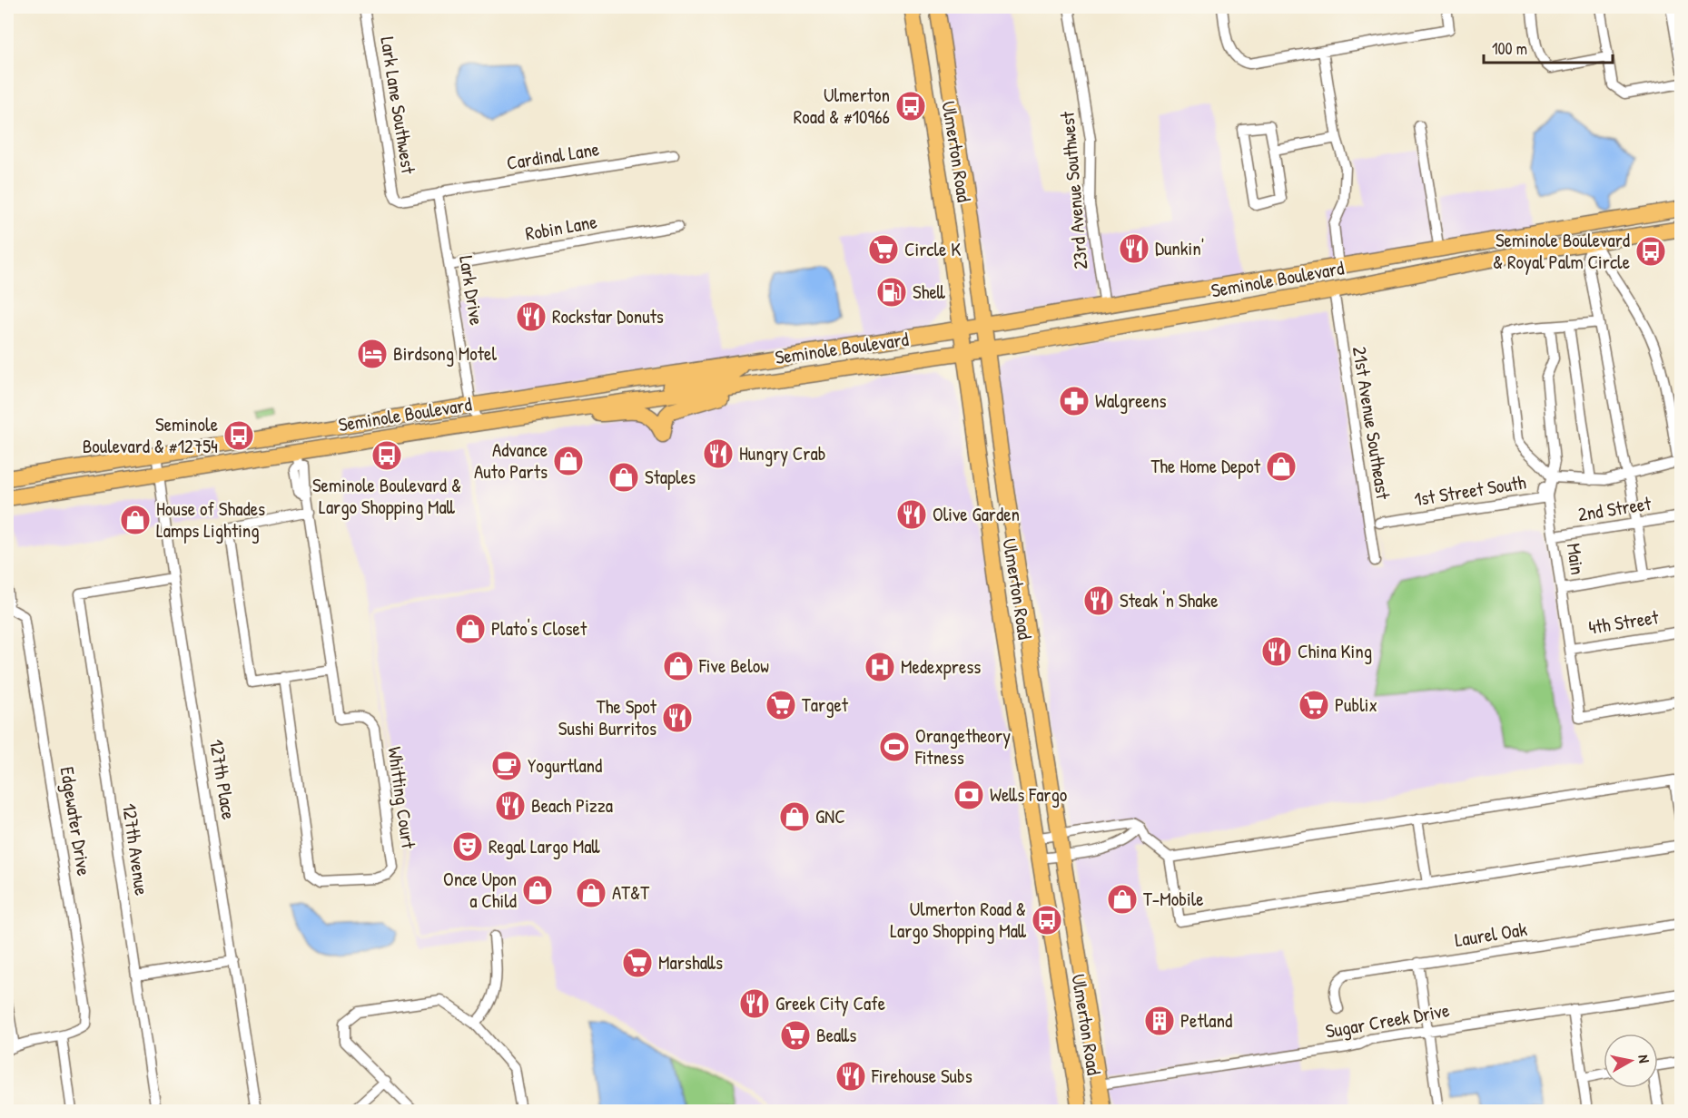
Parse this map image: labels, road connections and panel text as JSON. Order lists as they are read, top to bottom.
{
  "streets": {
    "main road": ["Ulmerton Road", "Seminole Boulevard"],
    "street": [
      "Lark Lane Southwest",
      "Cardinal Lane",
      "23rd Avenue Southwest",
      "Robin Lane",
      "Lark Drive",
      "21st Avenue Southeast",
      "1st Street South",
      "2nd Street",
      "Main",
      "4th Street",
      "127th Place",
      "Whitting Court",
      "Edgewater Drive",
      "127th Avenue",
      "Laurel Oak",
      "Sugar Creek Drive"
    ]
  },
  "crossings": [
    ["Lark Lane Southwest", "Cardinal Lane"],
    ["Lark Lane Southwest", "Lark Drive"],
    ["Ulmerton Road", "Seminole Boulevard"],
    ["Ulmerton Road", "Sugar Creek Drive"],
    ["Cardinal Lane", "Lark Drive"],
    ["23rd Avenue Southwest", "Seminole Boulevard"],
    ["Robin Lane", "Lark Drive"],
    ["Seminole Boulevard", "Lark Drive"],
    ["Seminole Boulevard", "21st Avenue Southeast"],
    ["Seminole Boulevard", "127th Place"],
    ["Seminole Boulevard", "Whitting Court"],
    ["1st Street South", "Main"],
    ["2nd Street", "Main"],
    ["Main", "4th Street"],
    ["127th Place", "127th Avenue"]
  ],
  "places": {
    "bus stop": [
      "Ulmerton Road & #10966",
      "Seminole Boulevard & Royal Palm Circle",
      "Seminole Boulevard & #12754",
      "Seminole Boulevard & Largo Shopping Mall",
      "Ulmerton Road & Largo Shopping Mall"
    ],
    "restaurant": [
      "Dunkin'",
      "Rockstar Donuts",
      "Hungry Crab",
      "Olive Garden",
      "Steak 'n Shake",
      "China King",
      "The Spot Sushi Burritos",
      "Beach Pizza",
      "Greek City Cafe",
      "Firehouse Subs"
    ],
    "supermarket": [
      "Circle K",
      "Target",
      "Publix",
      "Marshalls",
      "Bealls"
    ],
    "fuel station": ["Shell"],
    "hotel": ["Birdsong Motel"],
    "pharmacy": ["Walgreens"],
    "shop": [
      "Advance Auto Parts",
      "The Home Depot",
      "Staples",
      "House of Shades Lamps Lighting",
      "Plato's Closet",
      "Five Below",
      "GNC",
      "Once Upon a Child",
      "AT&T",
      "T-Mobile"
    ],
    "hospital": ["Medexpress"],
    "sports": ["Orangetheory Fitness"],
    "cafe": ["Yogurtland"],
    "bank": ["Wells Fargo"],
    "theatre": ["Regal Largo Mall"],
    "building": ["Petland"]
  },
  "scale_bar": "100 m",
  "north": "right"
}
